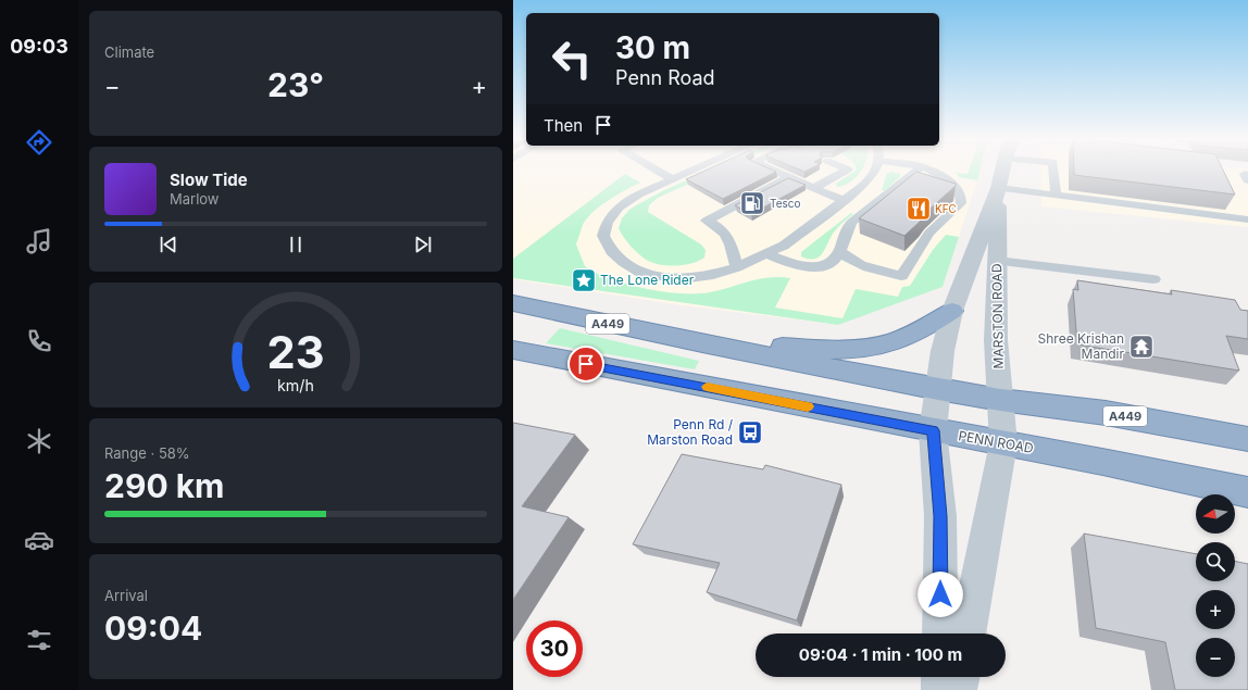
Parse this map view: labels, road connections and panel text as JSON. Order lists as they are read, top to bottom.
{
  "streets": {
    "highway": ["A449", "PENN ROAD"],
    "street": ["MARSTON ROAD"]
  },
  "crossings": [
    ["MARSTON ROAD", "A449"],
    ["MARSTON ROAD", "PENN ROAD"]
  ],
  "places": {
    "fuel station": ["Tesco"],
    "restaurant": ["KFC"],
    "place": ["The Lone Rider"],
    "temple": ["Shree Krishan Mandir"],
    "bus stop": ["Penn Rd / Marston Road"]
  },
  "north": "left",
  "page": {
    "tabs": "09:03",
    "tile": [
      "Climate",
      ["Range · 58%", "290 km"],
      ["Arrival", "09:04"]
    ],
    "turn": ["30 m", "Penn Road"],
    "heat": ["−", "23°", "+"],
    "then": "Then",
    "song": ["Slow Tide", "Marlow"],
    "map_buttons": ["+", "−"],
    "limit": "30",
    "trip": "09:04 · 1 min · 100 m",
    "gauge": ["23", "km/h"]
  }
}
